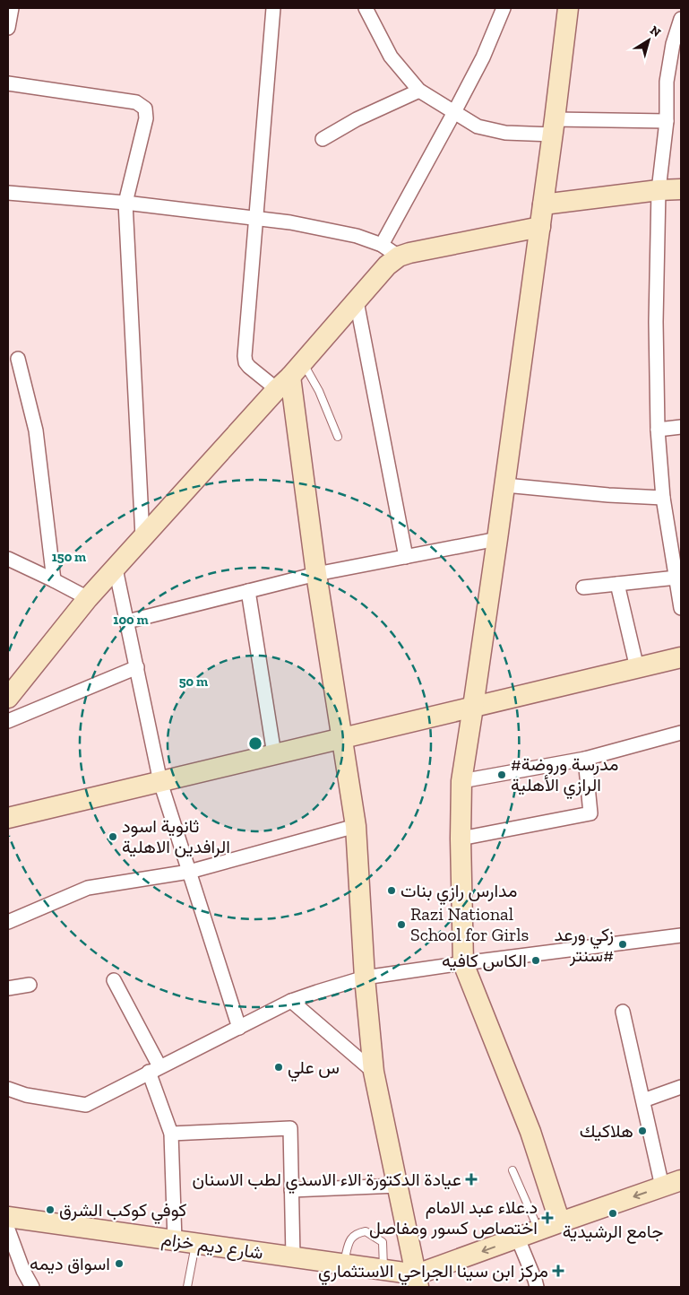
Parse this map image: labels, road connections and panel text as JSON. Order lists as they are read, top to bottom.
{
  "streets": {
    "street": ["شارع ديم خزام"]
  },
  "places": {
    "other": [
      "#مدرسة وروضة الرازي الأهلية",
      "ثانوية اسود الرافدين الاهلية",
      "مدارس رازي بنات",
      "Razi National School for Girls",
      "زكي ورعد سنتر#",
      "الكاس كافيه",
      "س علي",
      "هلاكيك",
      "كوفي كوكب الشرق",
      "جامع الرشيدية",
      "اسواق ديمه"
    ],
    "health": ["عيادة الدكتورة الاء الاسدي لطب الاسنان", "د.علاء عبد الامام اختصاص كسور ومفاصل", "مركز ابن سينا الجراحي الاستثماري"]
  },
  "north": "top right",
  "rings": ["150 m", "100 m", "50 m"]
}
